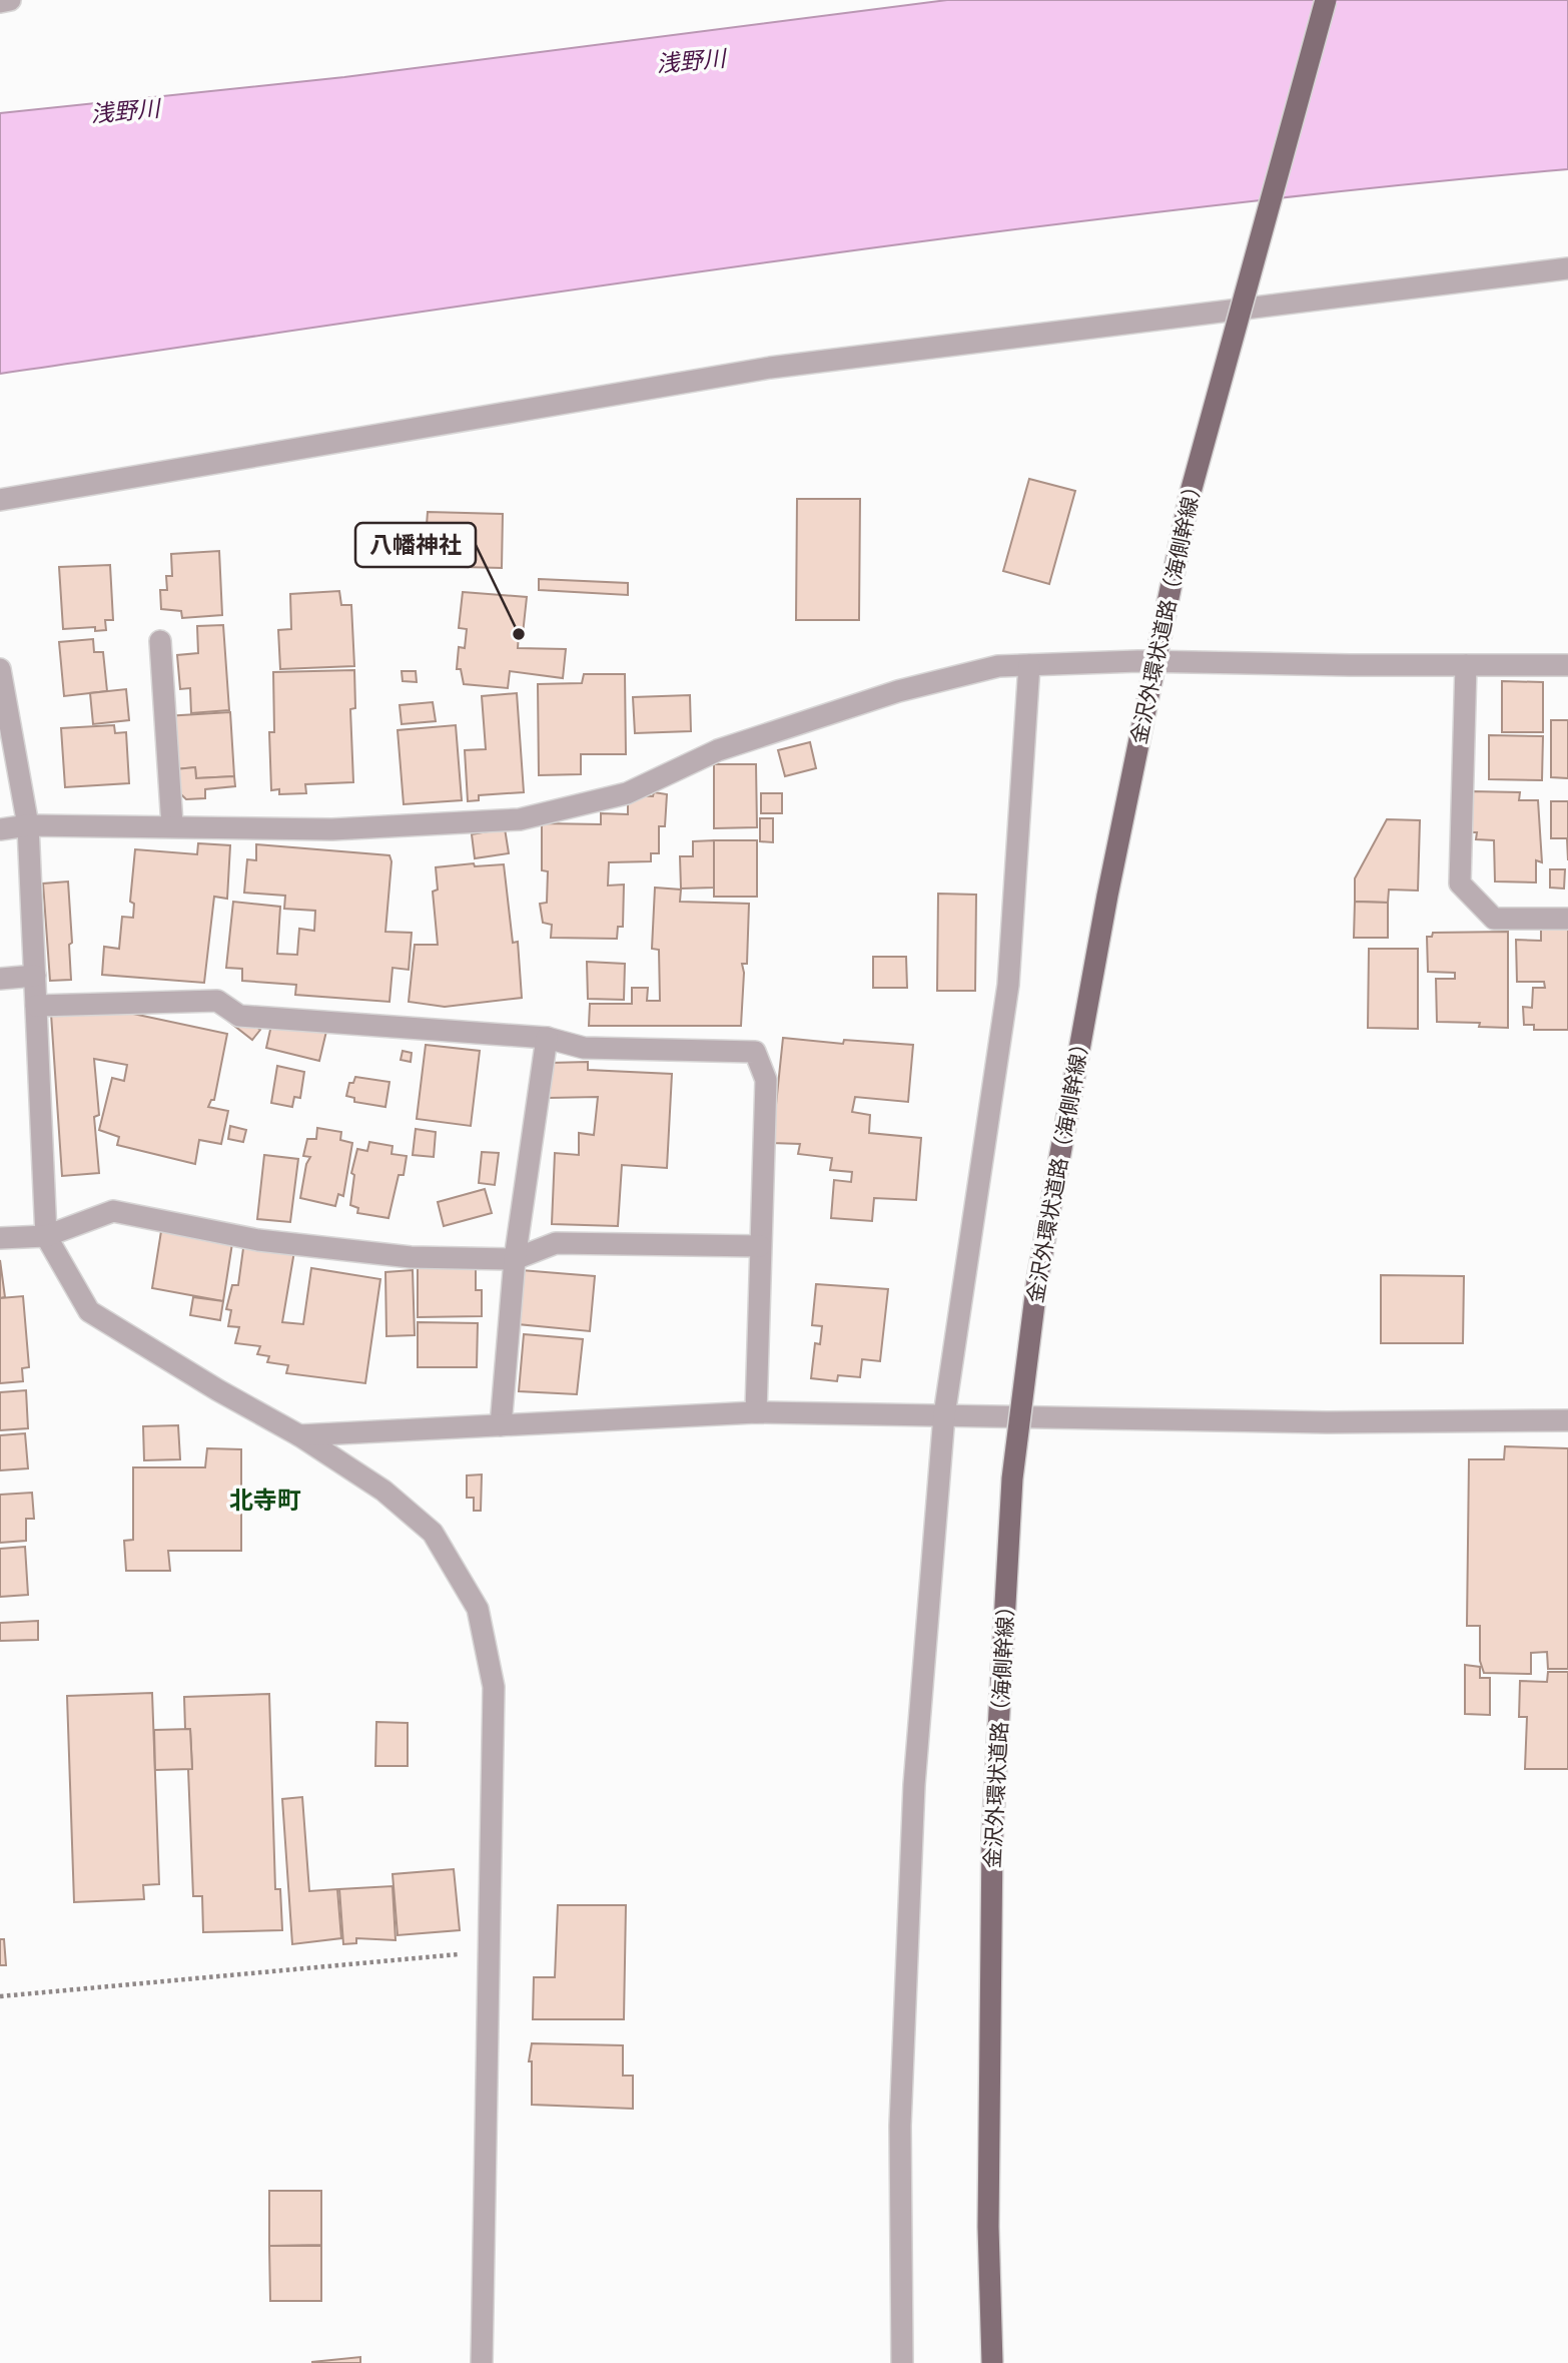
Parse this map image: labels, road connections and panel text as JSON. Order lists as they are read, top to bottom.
{
  "streets": {
    "main road": ["金沢外環状道路（海側幹線）"]
  },
  "districts": ["北寺町"],
  "water": ["浅野川"],
  "places": ["八幡神社"]
}
